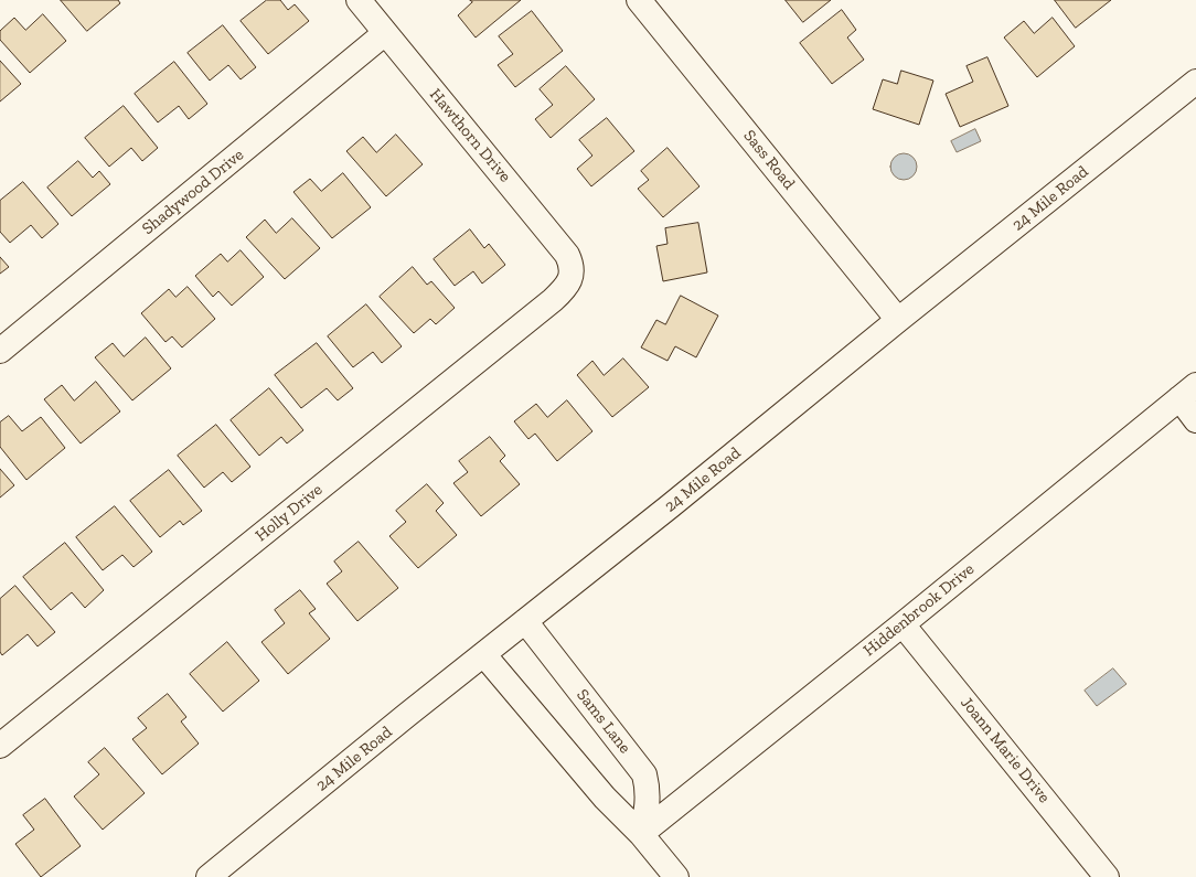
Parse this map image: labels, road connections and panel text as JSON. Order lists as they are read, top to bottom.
{
  "streets": {
    "street": [
      "Hawthorn Drive",
      "Sass Road",
      "Shadywood Drive",
      "24 Mile Road",
      "Holly Drive",
      "Hiddenbrook Drive",
      "Sams Lane",
      "Joann Marie Drive"
    ]
  },
  "crossings": [
    ["Hawthorn Drive", "Shadywood Drive"],
    ["Hawthorn Drive", "Holly Drive"],
    ["Sass Road", "24 Mile Road"],
    ["24 Mile Road", "Sams Lane"],
    ["Hiddenbrook Drive", "Sams Lane"],
    ["Hiddenbrook Drive", "Joann Marie Drive"]
  ]
}
